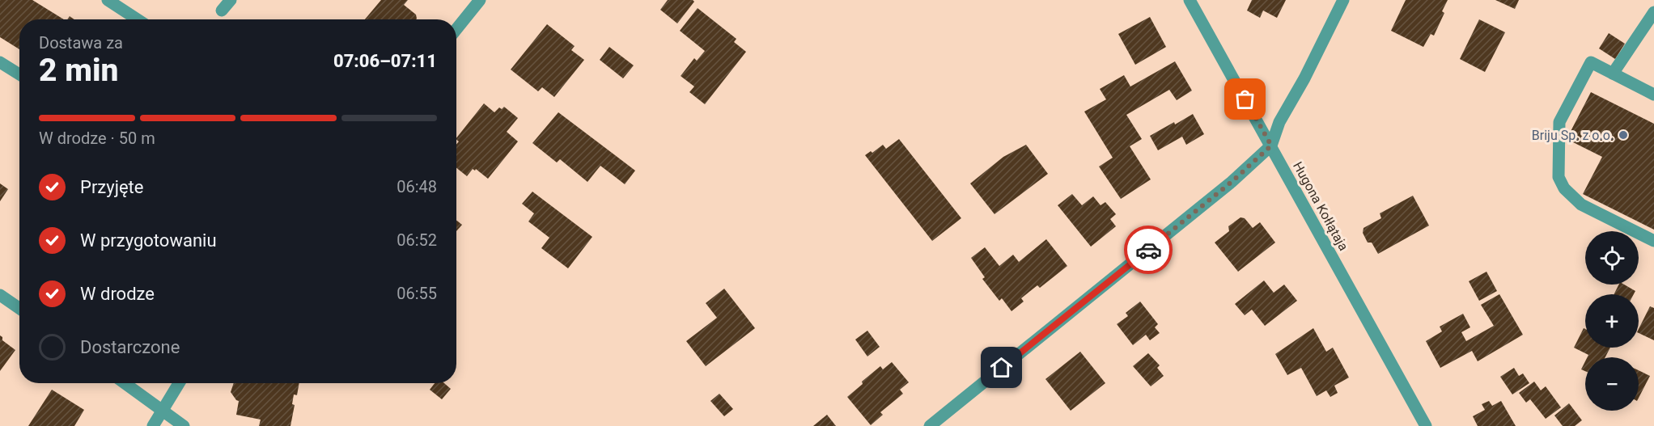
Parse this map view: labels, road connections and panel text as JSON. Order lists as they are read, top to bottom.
{
  "streets": {
    "street": ["Hugona Kołłątaja"]
  },
  "places": ["Briju Sp. z o.o."],
  "page": {
    "heading": ["2 min", "Dostawa za", "07:06–07:11"],
    "bar": "W drodze · 50 m",
    "list": [
      ["Przyjęte", "06:48"],
      ["W przygotowaniu", "06:52"],
      ["W drodze", "06:55"],
      "Dostarczone"
    ],
    "map_buttons": ["+", "−"]
  }
}
